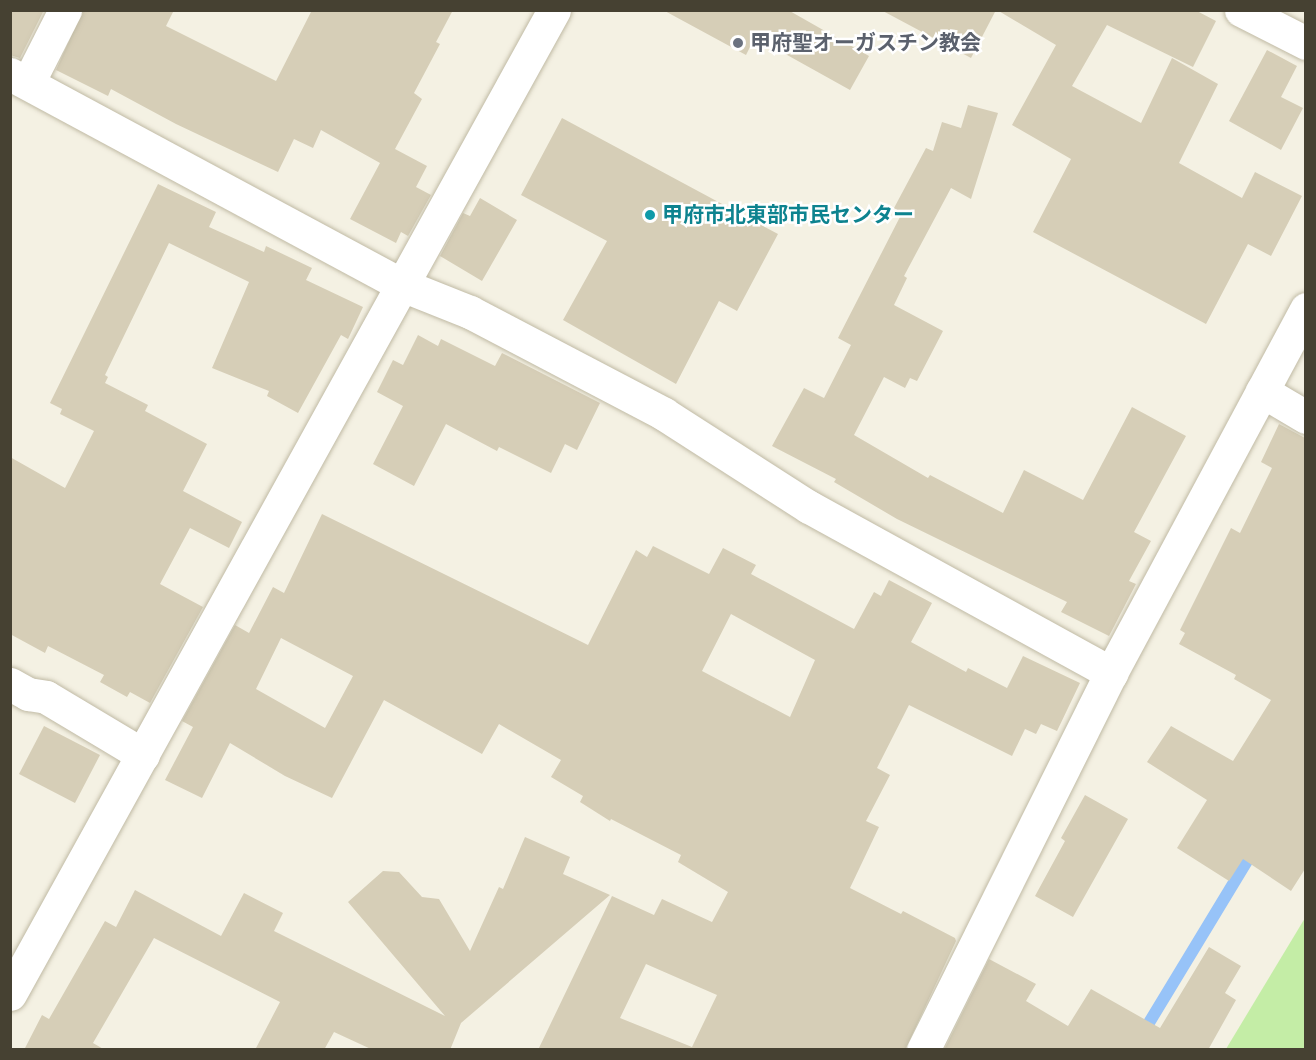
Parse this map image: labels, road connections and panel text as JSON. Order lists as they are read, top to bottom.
{
  "places": ["甲府聖オーガスチン教会", "甲府市北東部市民センター"]
}
